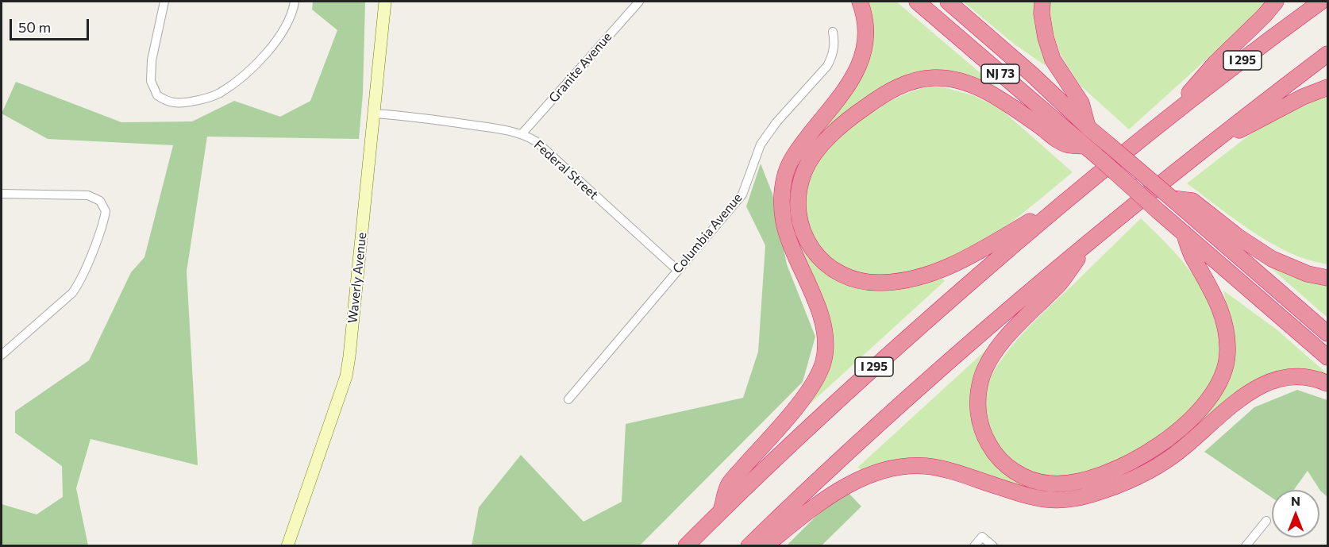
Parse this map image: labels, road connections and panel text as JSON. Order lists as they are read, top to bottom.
{
  "streets": {
    "highway": ["I 295", "NJ 73"],
    "street": [
      "Granite Avenue",
      "Federal Street",
      "Columbia Avenue",
      "Waverly Avenue"
    ]
  },
  "crossings": [
    ["Granite Avenue", "Federal Street"],
    ["Federal Street", "Columbia Avenue"],
    ["Federal Street", "Waverly Avenue"]
  ],
  "scale_bar": "50 m",
  "north": "top"
}
